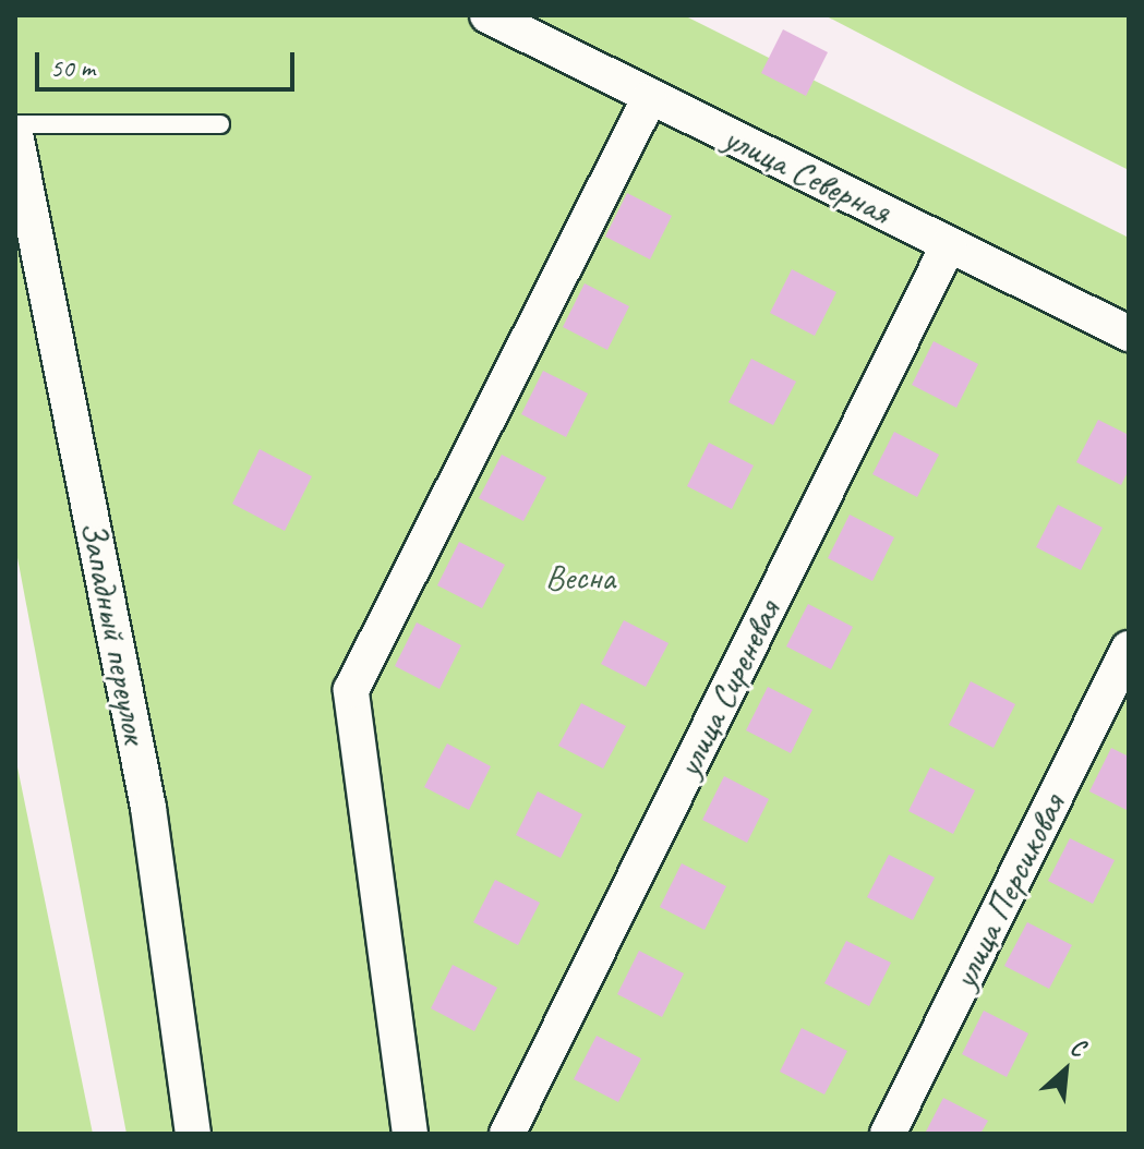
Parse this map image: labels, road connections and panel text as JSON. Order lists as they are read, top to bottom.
{
  "streets": {
    "street": [
      "улица Северная",
      "Западный переулок",
      "улица Сиреневая",
      "улица Персиковая"
    ]
  },
  "crossings": [
    ["улица Северная", "улица Сиреневая"]
  ],
  "parks": ["Весна"],
  "scale_bar": "50 m",
  "north": "top right"
}
